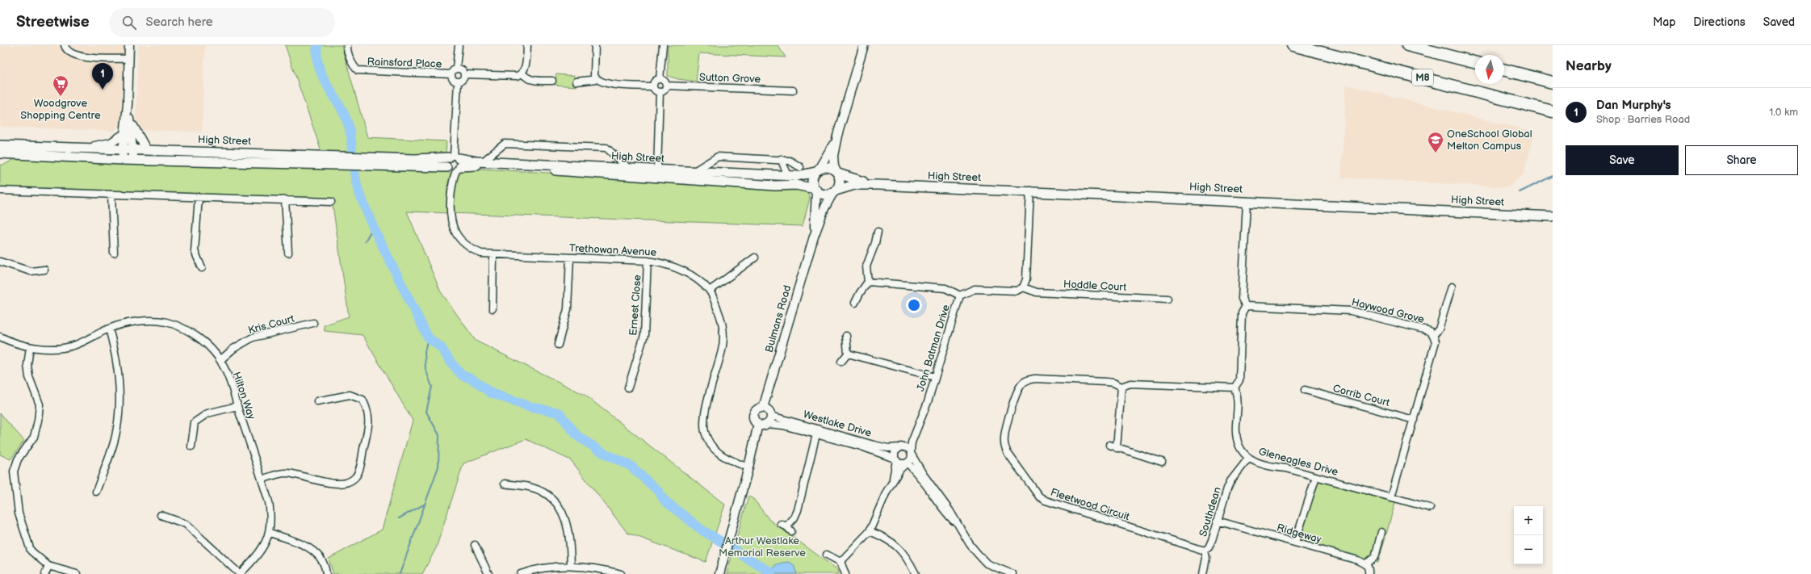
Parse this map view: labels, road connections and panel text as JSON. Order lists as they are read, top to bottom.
{
  "streets": {
    "highway": ["M8"],
    "main road": ["High Street"],
    "street": [
      "Rainsford Place",
      "Sutton Grove",
      "Trethowan Avenue",
      "Hoddle Court",
      "Ernest Close",
      "Haywood Grove",
      "Bulmans Road",
      "Kris Court",
      "John Batman Drive",
      "Hilton Way",
      "Corrib Court",
      "Westlake Drive",
      "Gleneagles Drive",
      "Fleetwood Circuit",
      "Southdean",
      "Ridgeway"
    ]
  },
  "crossings": [
    ["Rainsford Place", "Trethowan Avenue"],
    ["High Street", "Trethowan Avenue"],
    ["High Street", "Bulmans Road"],
    ["High Street", "Gleneagles Drive"],
    ["Trethowan Avenue", "Ernest Close"],
    ["Hoddle Court", "John Batman Drive"],
    ["Haywood Grove", "Corrib Court"],
    ["Haywood Grove", "Gleneagles Drive"],
    ["Bulmans Road", "Westlake Drive"],
    ["Kris Court", "Hilton Way"],
    ["John Batman Drive", "Westlake Drive"],
    ["Gleneagles Drive", "Fleetwood Circuit"],
    ["Gleneagles Drive", "Southdean"],
    ["Fleetwood Circuit", "Southdean"],
    ["Southdean", "Ridgeway"]
  ],
  "parks": ["Arthur Westlake Memorial Reserve"],
  "places": {
    "supermarket": ["Woodgrove Shopping Centre"],
    "school or university": ["OneSchool Global Melton Campus"]
  },
  "north": "bottom",
  "page": {
    "header": "Streetwise",
    "search": "Search here",
    "nav": ["Map", "Directions", "Saved"],
    "heading": "Nearby",
    "pins": "1",
    "list": [
      {
        "mark": "1",
        "name": "Dan Murphy's",
        "note": "Shop · Barries Road",
        "value": "1.0 km"
      }
    ],
    "buttons": ["Save", "Share"],
    "map_buttons": ["+", "−"]
  }
}
